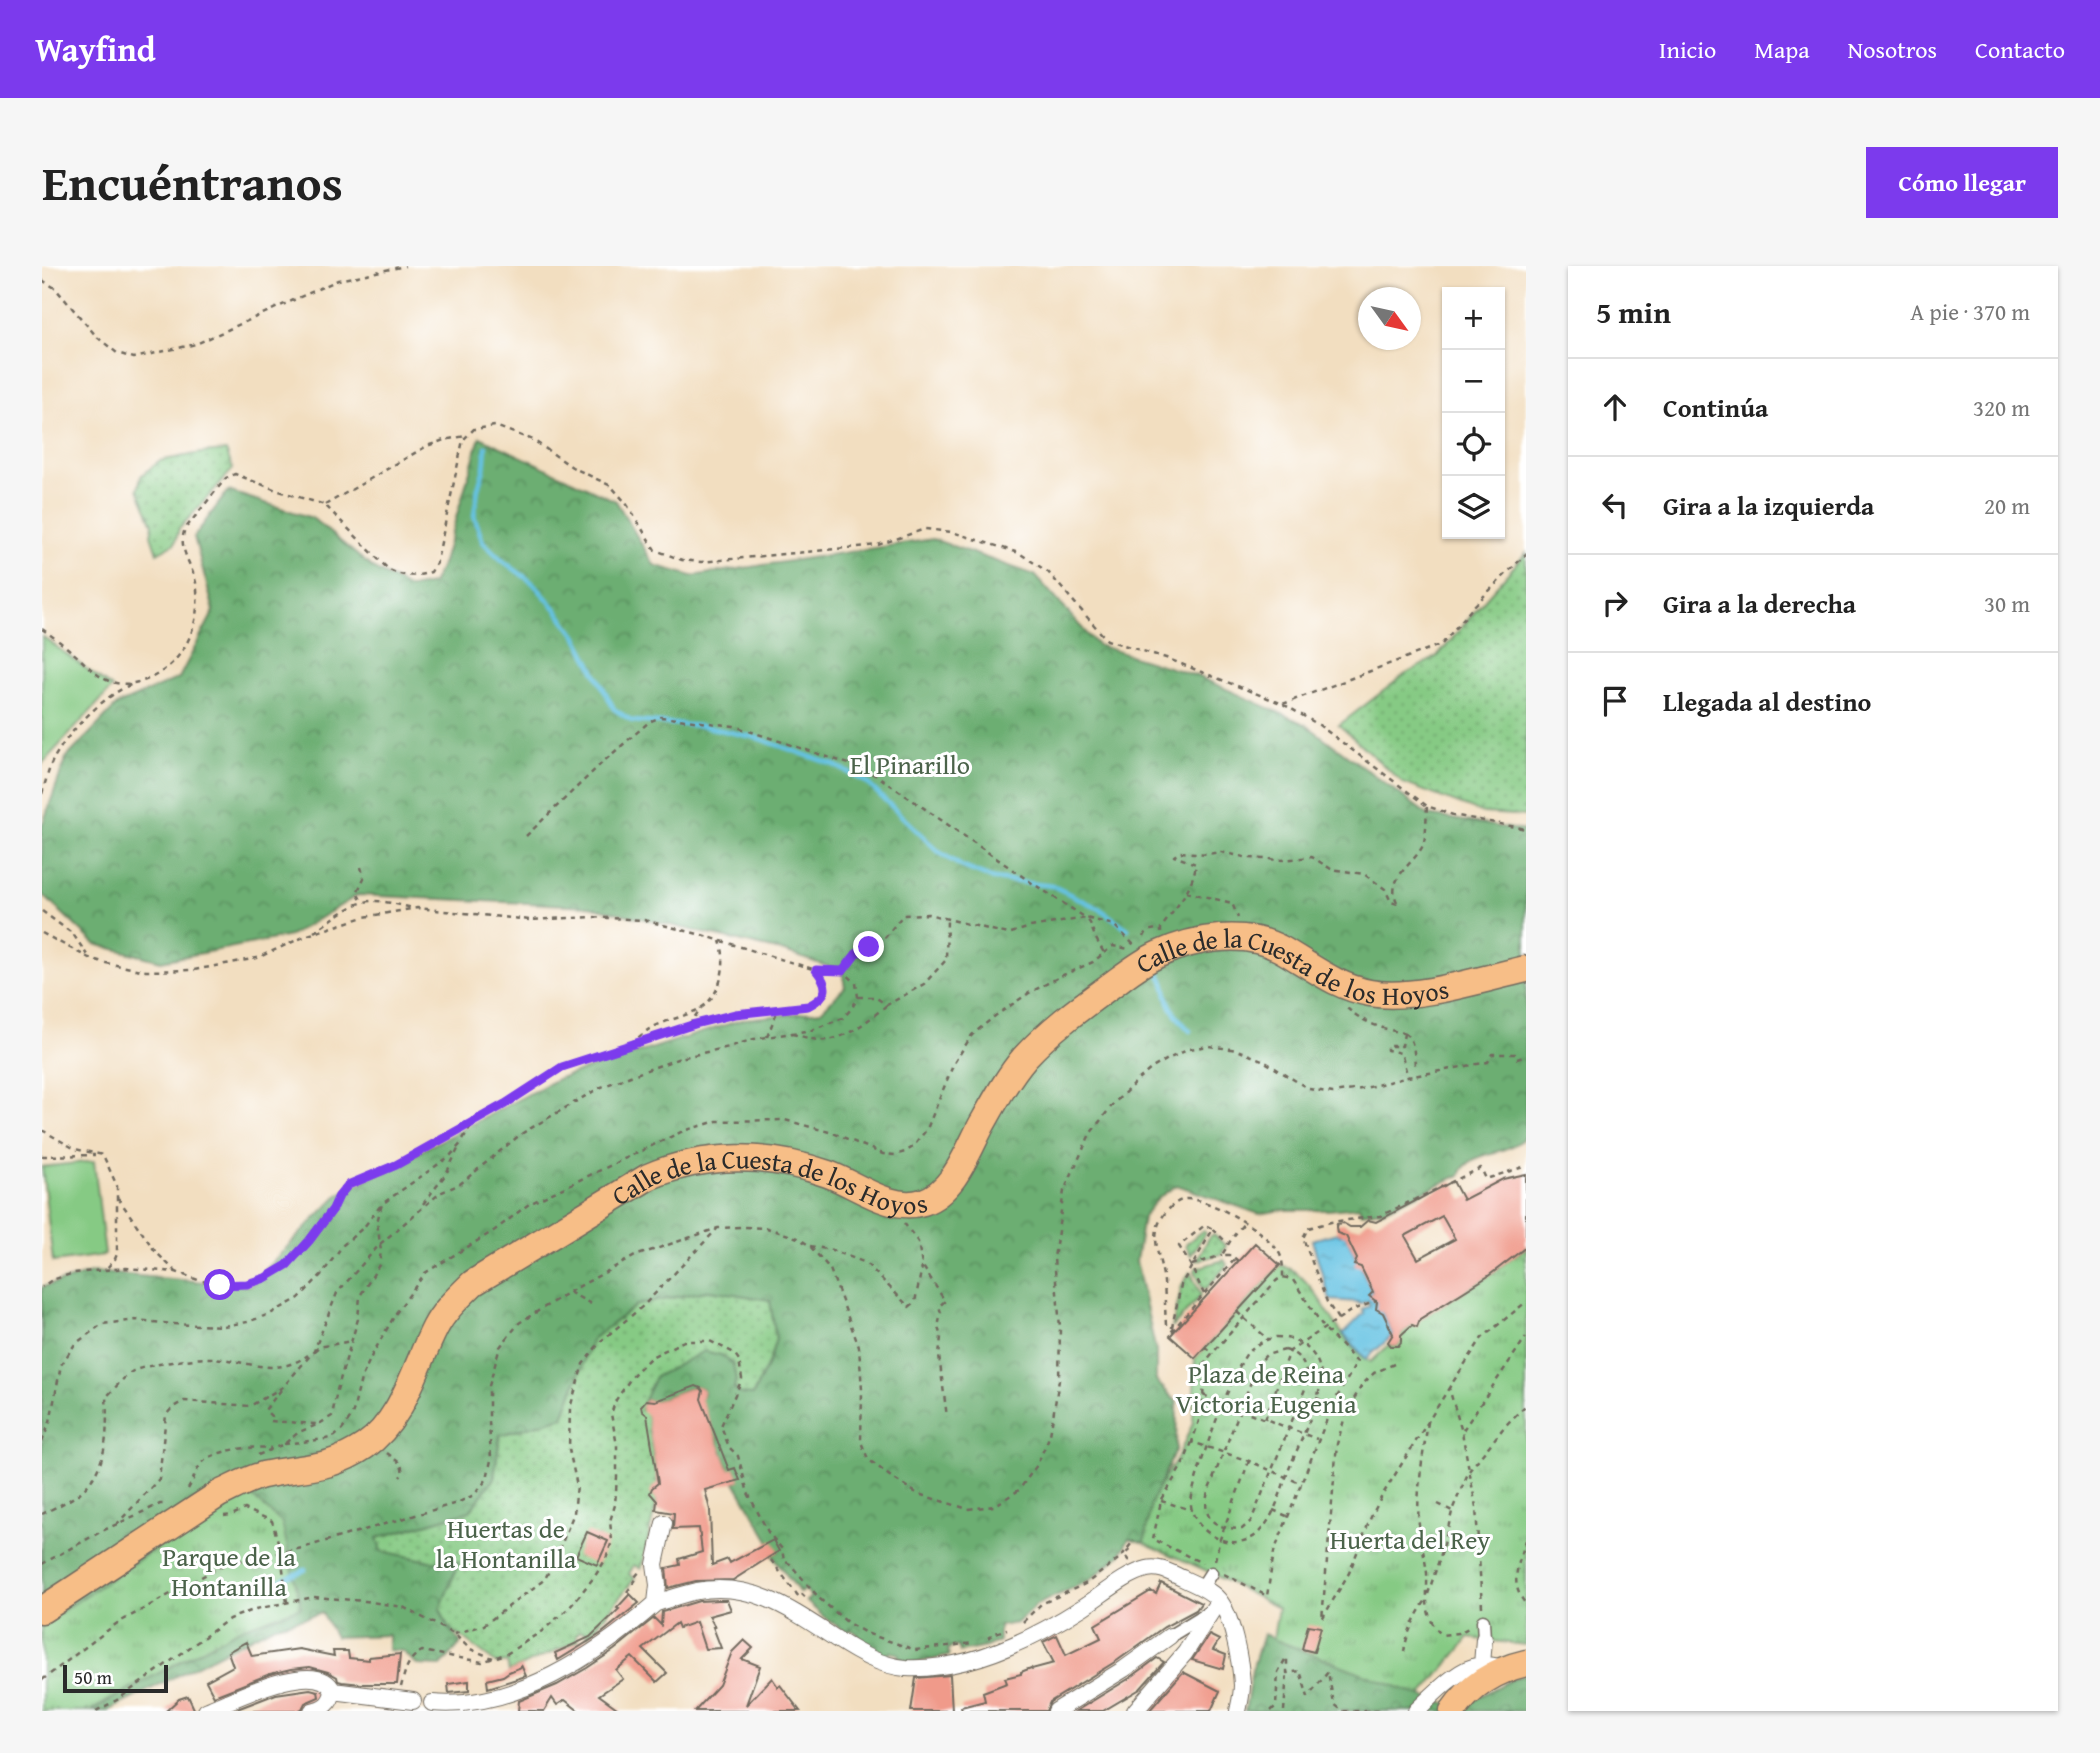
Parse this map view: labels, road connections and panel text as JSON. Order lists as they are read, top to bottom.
{
  "streets": {
    "main road": ["Calle de la Cuesta de los Hoyos"]
  },
  "parks": [
    "El Pinarillo",
    "Plaza de Reina Victoria Eugenia",
    "Huertas de la Hontanilla",
    "Huerta del Rey",
    "Parque de la Hontanilla"
  ],
  "scale_bar": "50 m",
  "north": "bottom right",
  "page": {
    "header": "Wayfind",
    "nav": [
      "Inicio",
      "Mapa",
      "Nosotros",
      "Contacto"
    ],
    "title": "Encuéntranos",
    "buttons": "Cómo llegar",
    "heading": ["5 min", "A pie · 370 m"],
    "map_buttons": ["+", "−"],
    "list": [
      ["Continúa", "320 m"],
      ["Gira a la izquierda", "20 m"],
      ["Gira a la derecha", "30 m"],
      "Llegada al destino"
    ],
    "scale": "50 m"
  }
}
